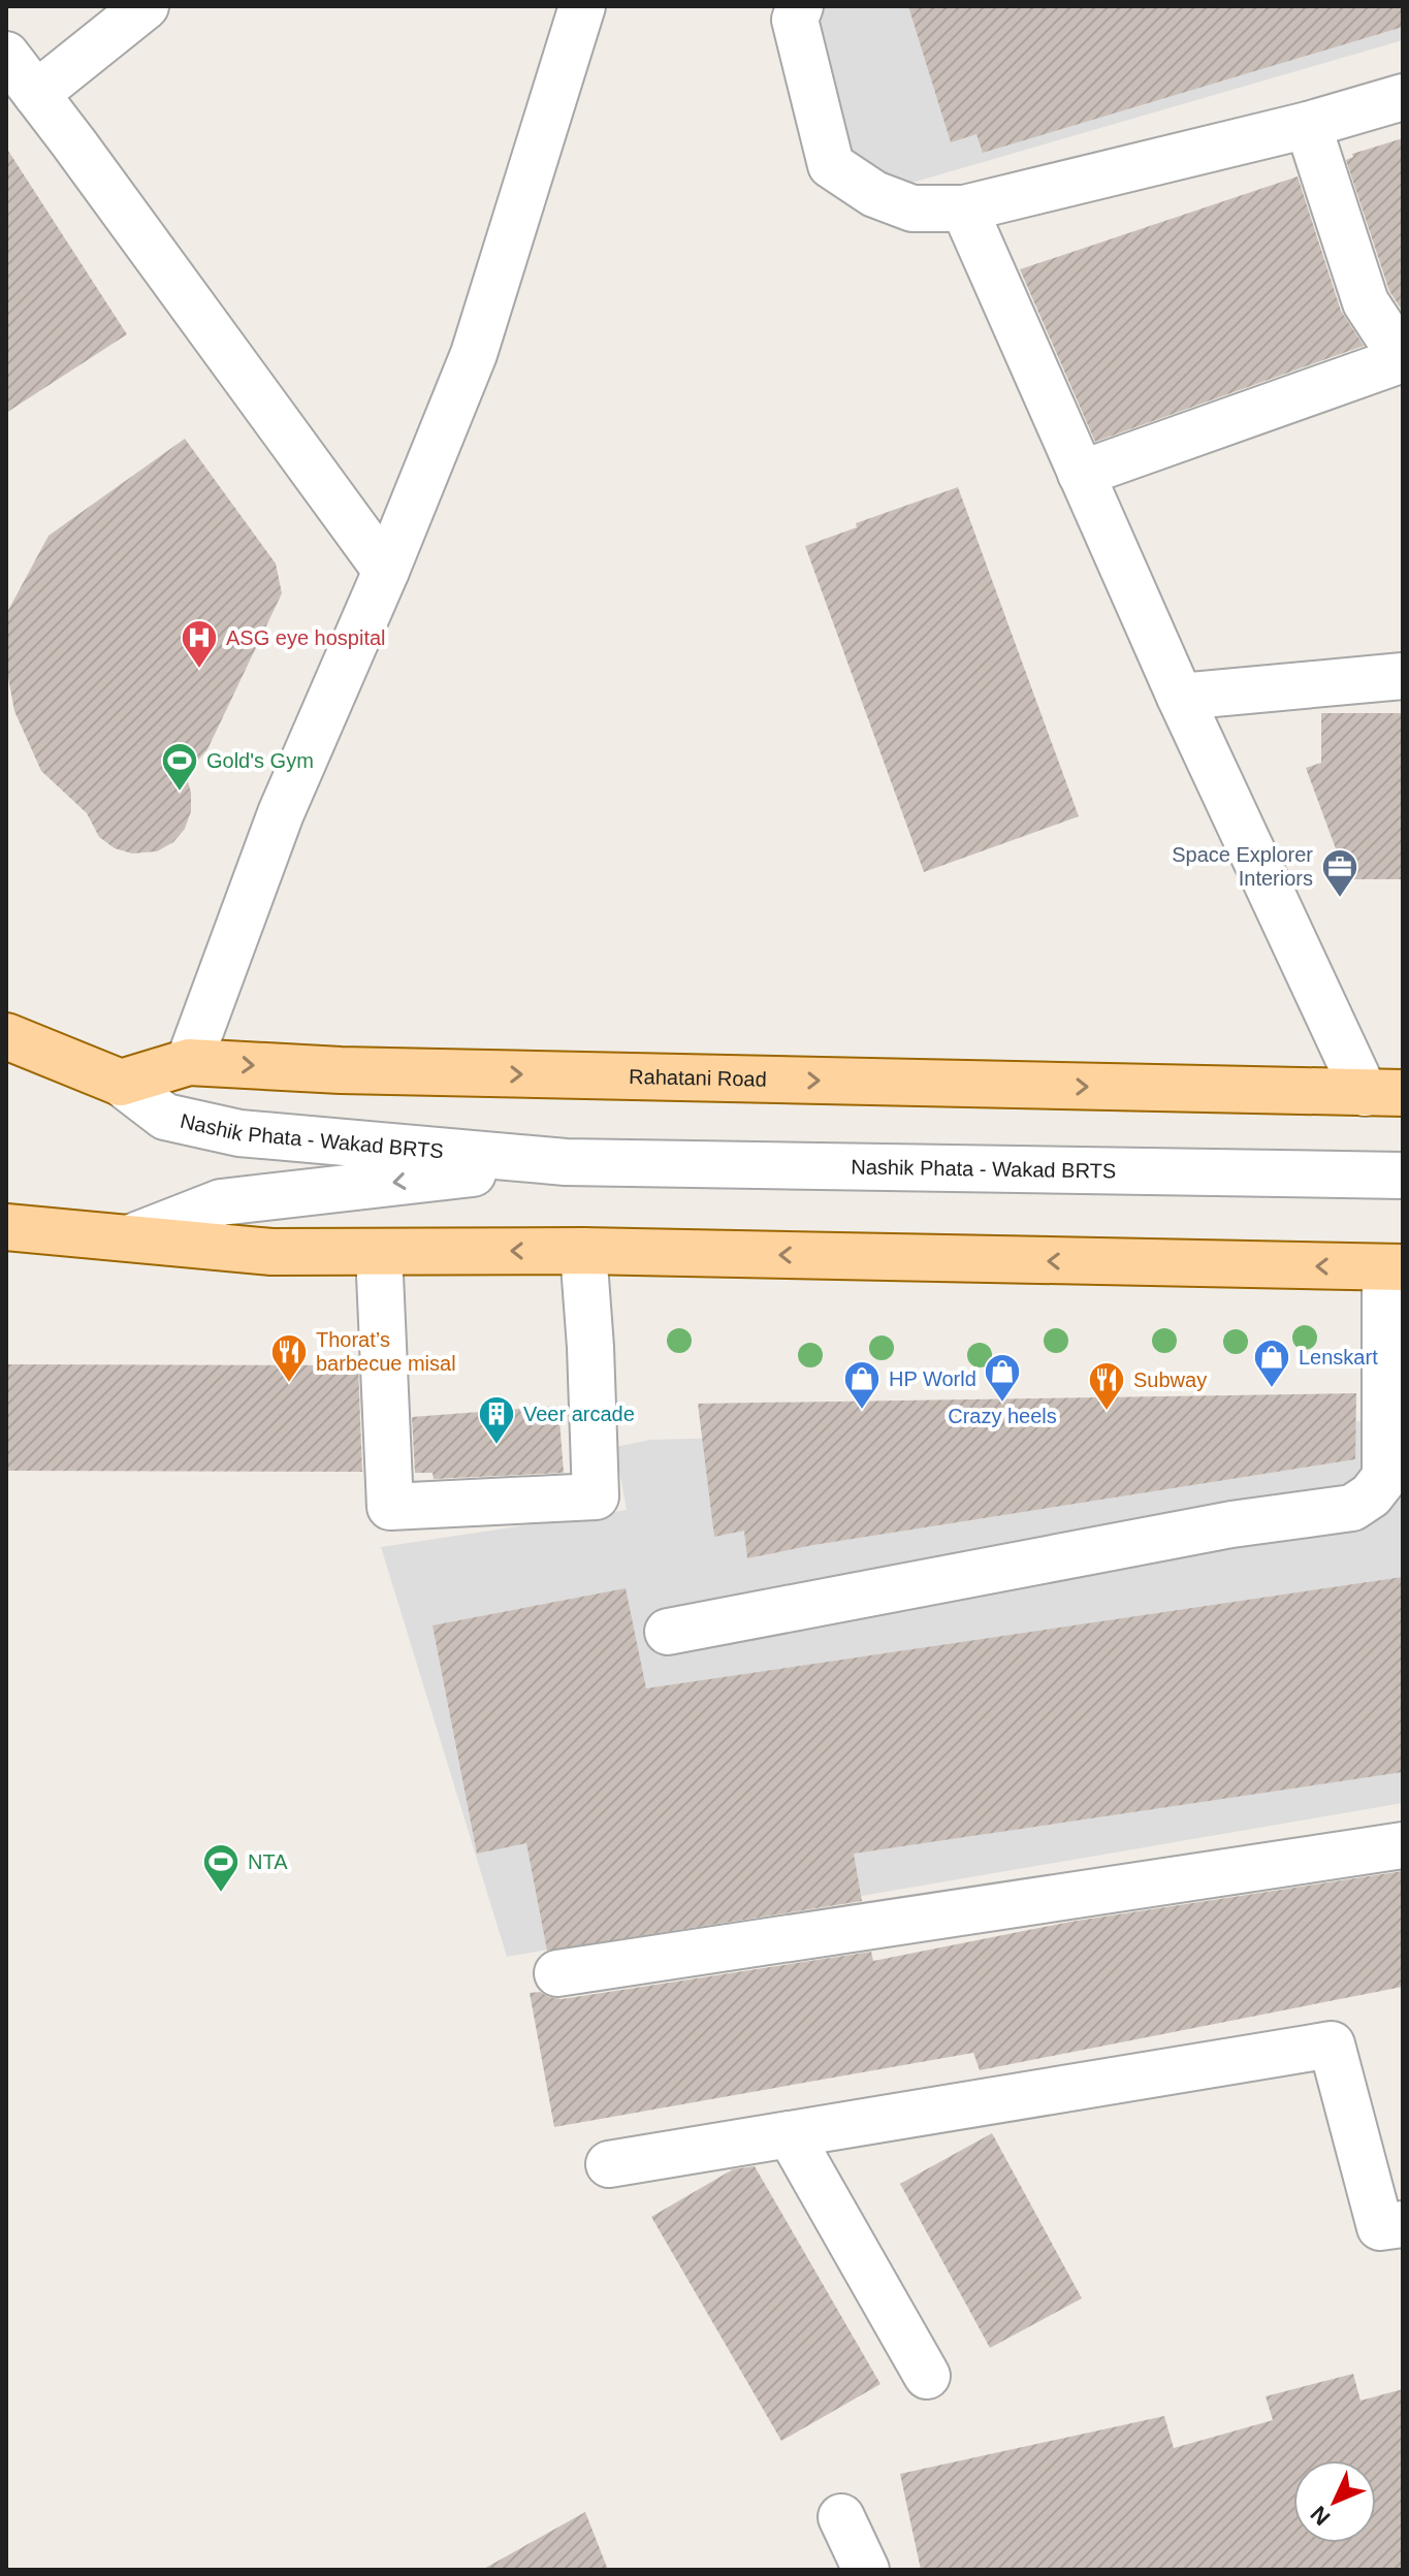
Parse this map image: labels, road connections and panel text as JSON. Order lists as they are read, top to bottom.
{
  "streets": {
    "main road": ["Rahatani Road"],
    "street": ["Nashik Phata - Wakad BRTS"]
  },
  "crossings": [
    ["Rahatani Road", "Nashik Phata - Wakad BRTS"]
  ],
  "places": {
    "hospital": ["ASG eye hospital"],
    "sports": ["Gold's Gym", "NTA"],
    "office": ["Space Explorer Interiors"],
    "restaurant": ["Thorat’s barbecue misal", "Subway"],
    "shop": ["Lenskart", "Crazy heels", "HP World"],
    "building": ["Veer arcade"]
  },
  "north": "bottom left"
}
